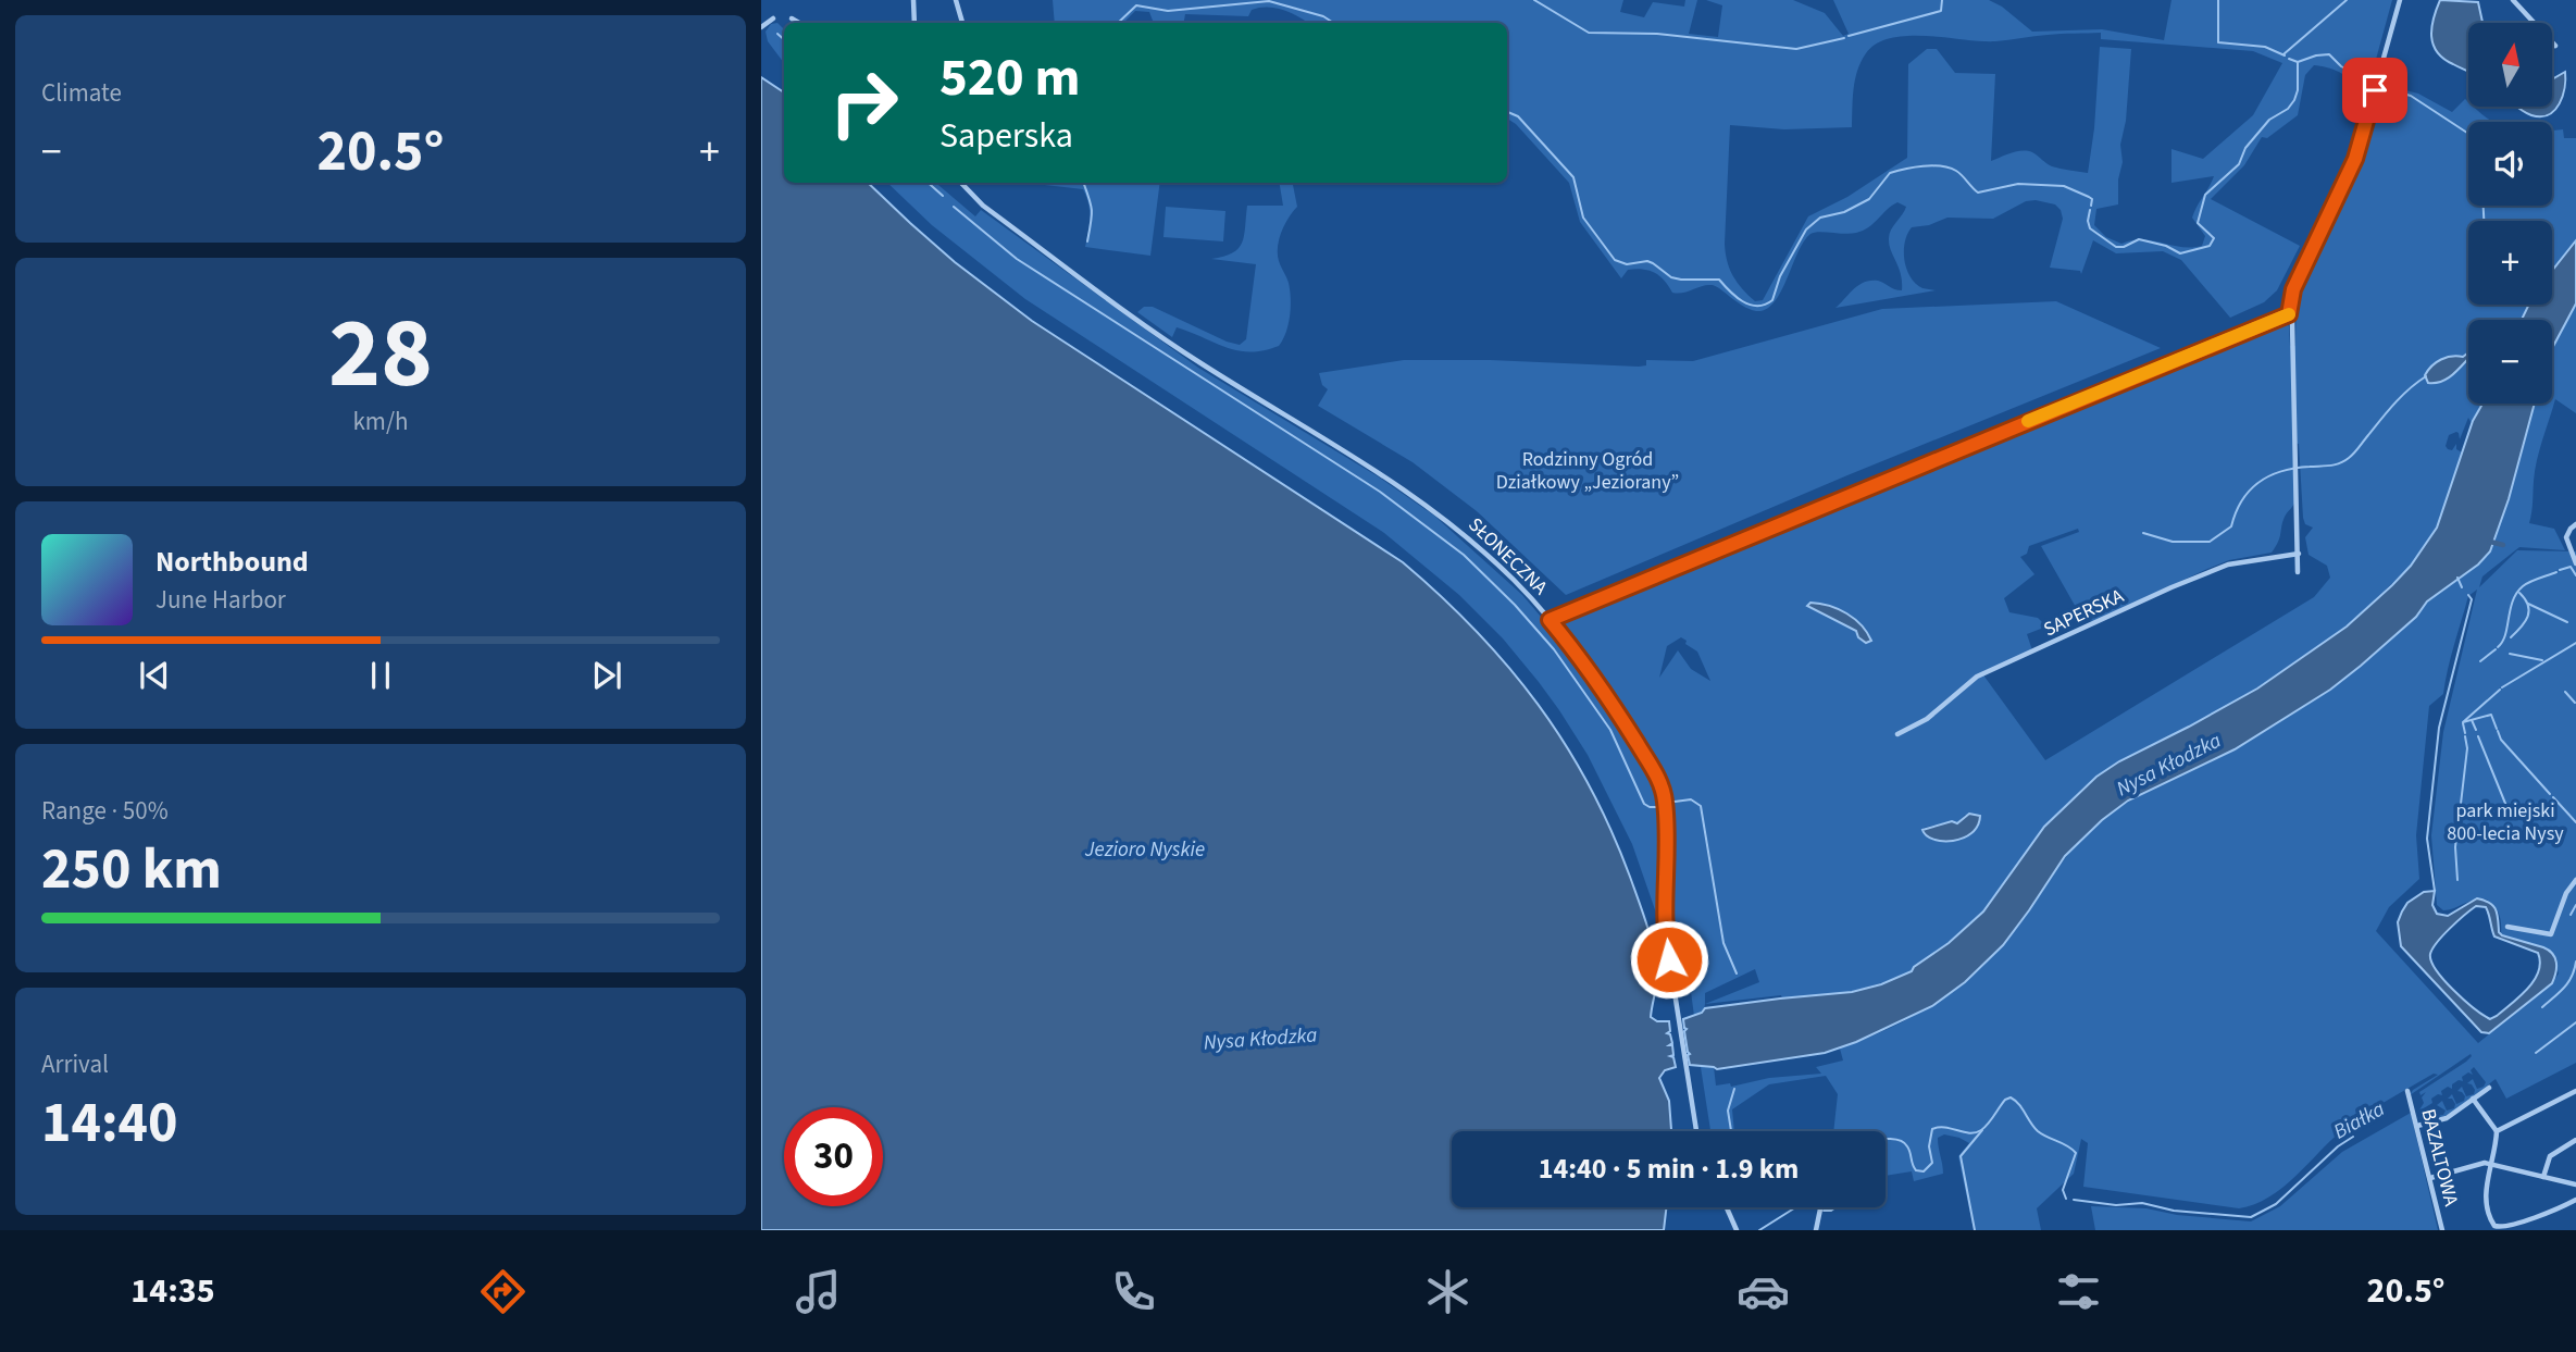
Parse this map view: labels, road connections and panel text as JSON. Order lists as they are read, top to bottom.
{
  "streets": {
    "street": ["SŁONECZNA", "SAPERSKA", "BAZALTOWA"]
  },
  "water": ["Nysa Kłodzka", "Jezioro Nyskie", "Białka"],
  "parks": ["Rodzinny Ogród Działkowy „Jeziorany”", "park miejski 800-lecia Nysy"],
  "north": "top",
  "page": {
    "tile": [
      "Climate",
      ["28", "km/h"],
      ["Range · 50%", "250 km"],
      ["Arrival", "14:40"]
    ],
    "map_buttons": ["+", "−"],
    "turn": ["520 m", "Saperska"],
    "heat": ["−", "20.5°", "+"],
    "song": ["Northbound", "June Harbor"],
    "limit": "30",
    "trip": "14:40 · 5 min · 1.9 km",
    "tabs": ["14:35", "20.5°"]
  }
}
